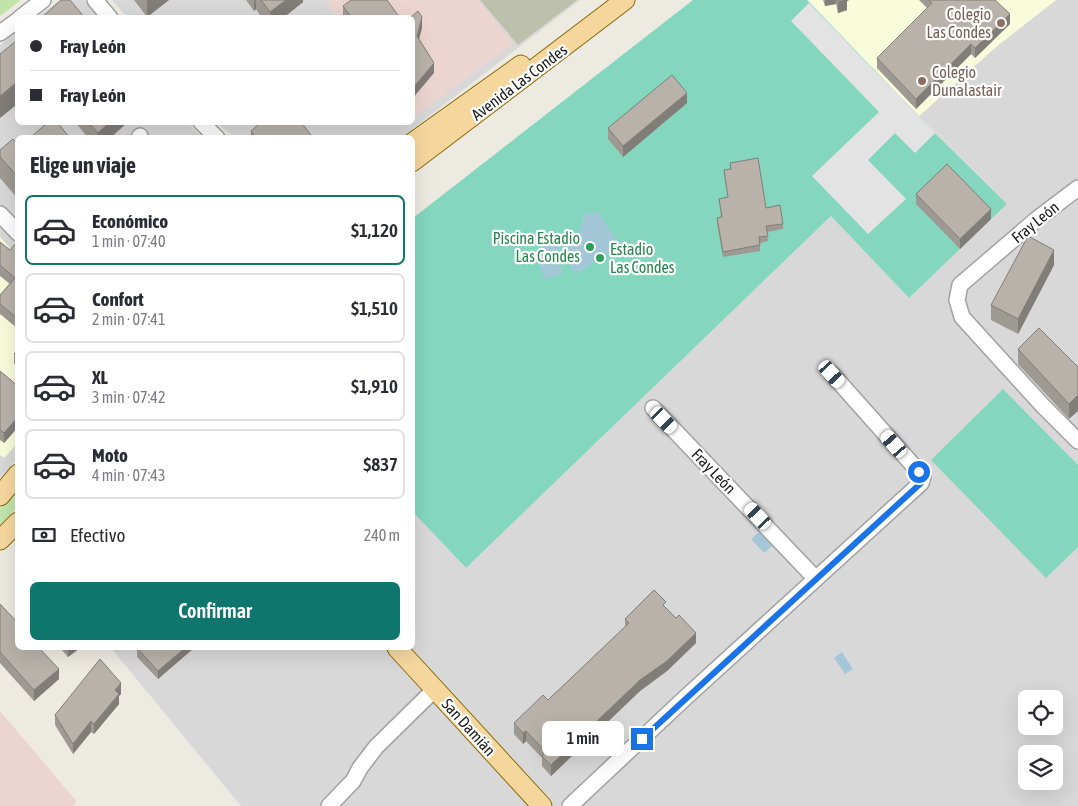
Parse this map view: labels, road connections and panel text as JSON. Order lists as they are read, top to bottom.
{
  "streets": {
    "main road": ["Avenida Las Condes", "San Damián"],
    "street": ["Fray León"]
  },
  "places": [
    "Colegio Las Condes",
    "Colegio Dunalastair",
    "Piscina Estadio Las Condes",
    "Estadio Las Condes"
  ],
  "page": {
    "banner": ["Fray León", "Fray León"],
    "heading": "Elige un viaje",
    "list": [
      {
        "name": "Económico",
        "note": "1 min · 07:40",
        "value": "$1,120"
      },
      {
        "name": "Confort",
        "note": "2 min · 07:41",
        "value": "$1,510"
      },
      {
        "name": "XL",
        "note": "3 min · 07:42",
        "value": "$1,910"
      },
      {
        "name": "Moto",
        "note": "4 min · 07:43",
        "value": "$837"
      }
    ],
    "pay": ["Efectivo", "240 m"],
    "buttons": "Confirmar",
    "bubble": "1 min"
  }
}
